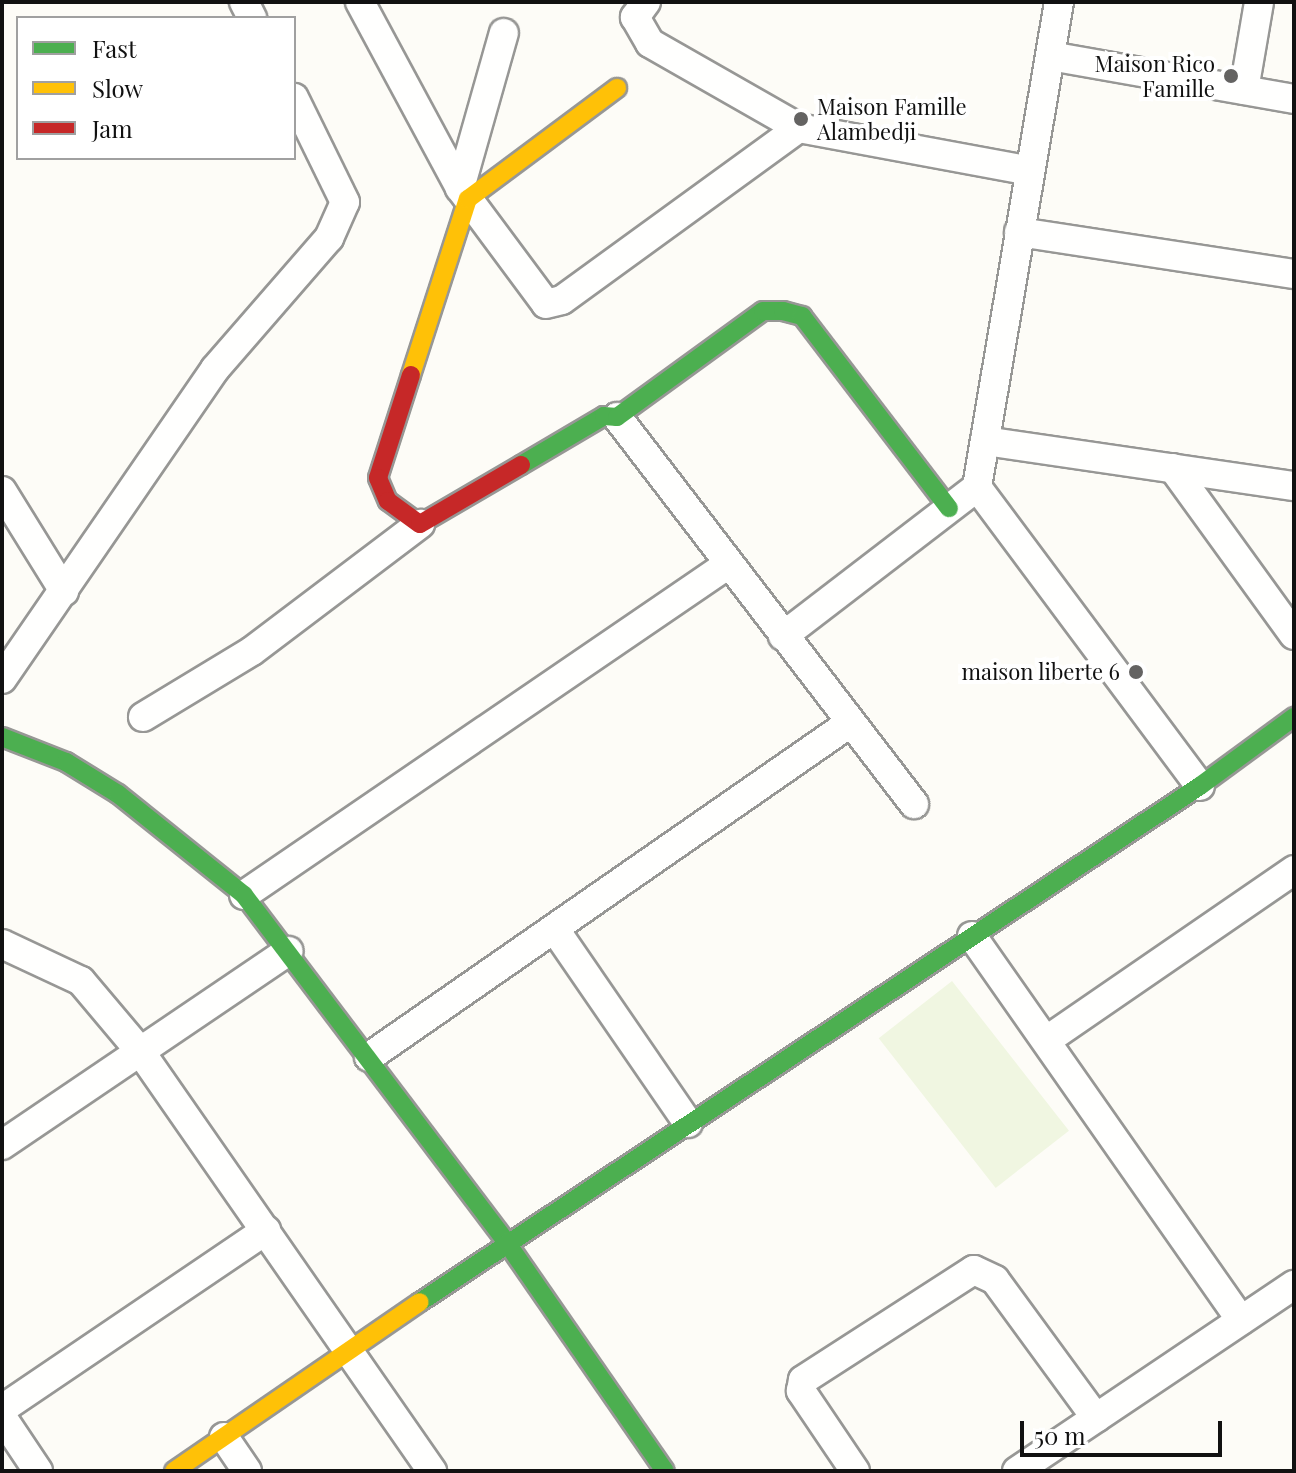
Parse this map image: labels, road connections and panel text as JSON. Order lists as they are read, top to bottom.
{
  "places": ["Maison Rico Famille", "Maison Famille Alambedji", "maison liberte 6"],
  "legend": ["Fast", "Slow", "Jam"],
  "scale_bar": "50 m"
}
